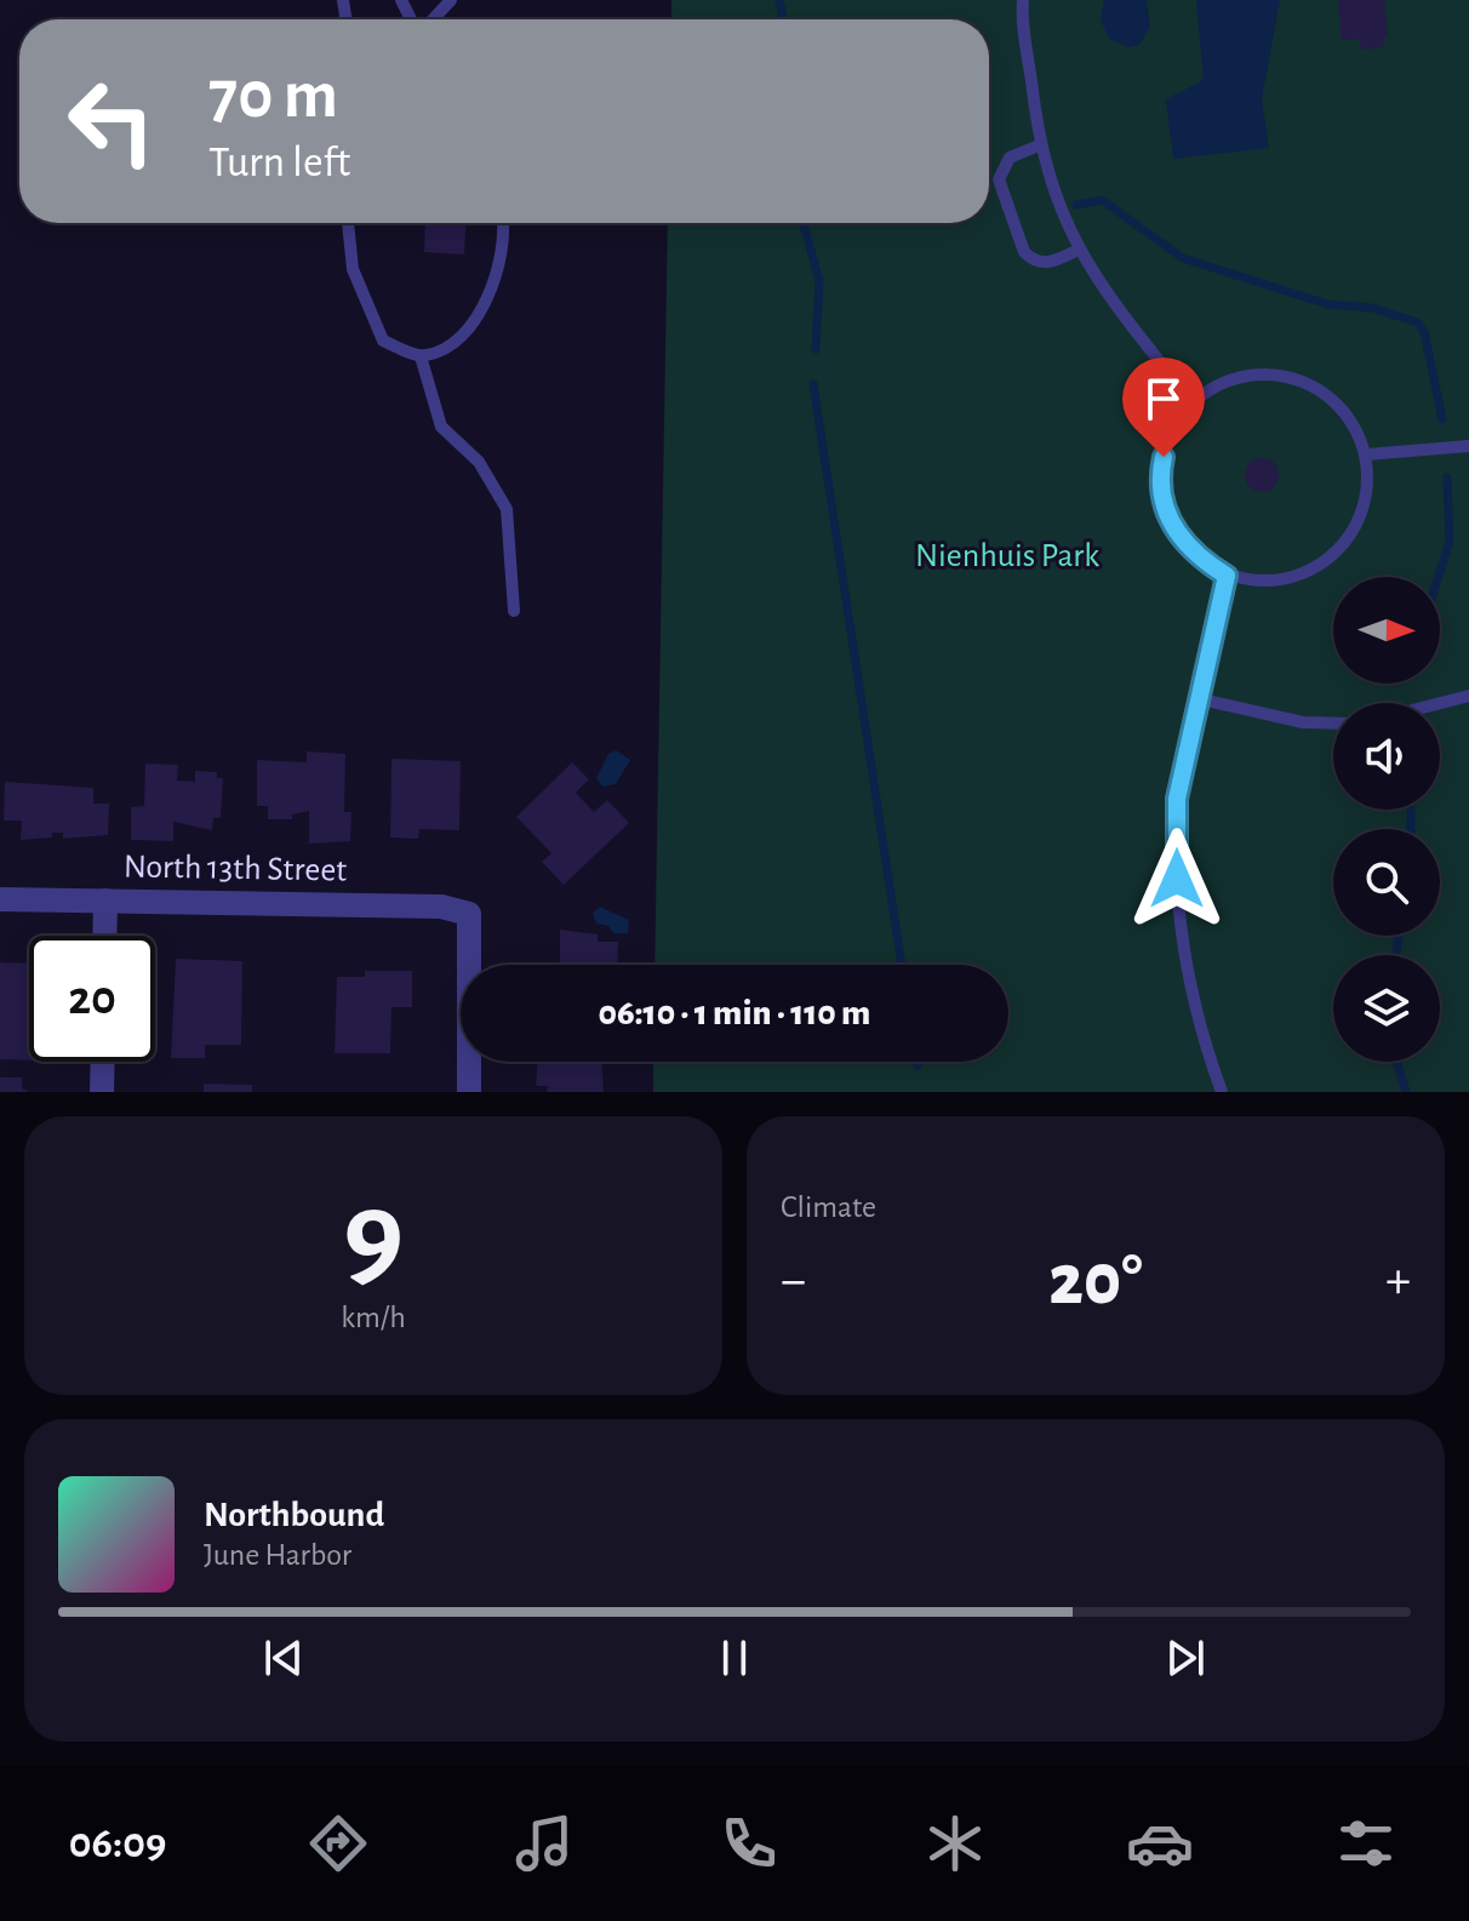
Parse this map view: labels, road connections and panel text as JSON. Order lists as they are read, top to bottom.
{
  "streets": {
    "street": ["North 13th Street"]
  },
  "parks": ["Nienhuis Park"],
  "north": "right",
  "page": {
    "turn": ["70 m", "Turn left"],
    "limit": "20",
    "trip": "06:10 · 1 min · 110 m",
    "tile": [
      ["9", "km/h"],
      "Climate"
    ],
    "heat": ["−", "20°", "+"],
    "song": ["Northbound", "June Harbor"],
    "tabs": "06:09"
  }
}
